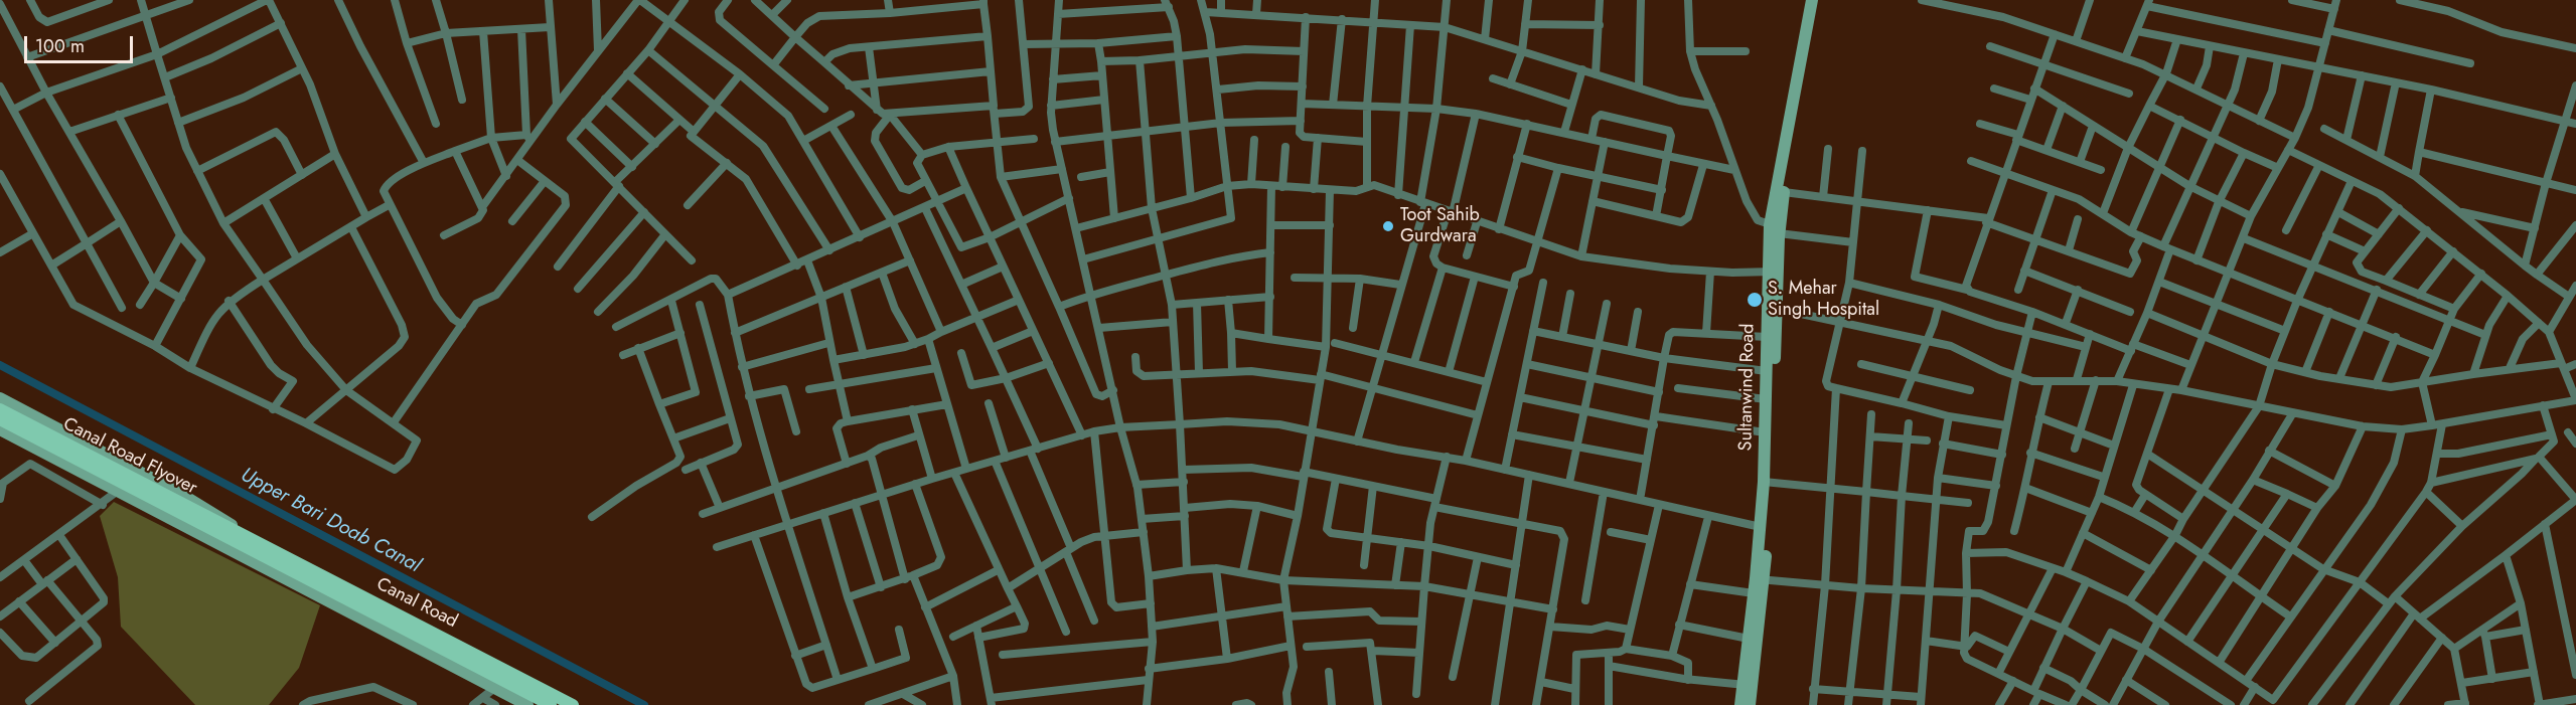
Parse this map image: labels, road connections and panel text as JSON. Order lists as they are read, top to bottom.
{
  "streets": {
    "main road": ["Sultanwind Road", "Canal Road Flyover", "Canal Road"]
  },
  "crossings": [
    ["Canal Road Flyover", "Canal Road"]
  ],
  "water": ["Upper Bari Doab Canal"],
  "places": ["Toot Sahib Gurdwara", "S. Mehar Singh Hospital"],
  "scale_bar": "100 m"
}
